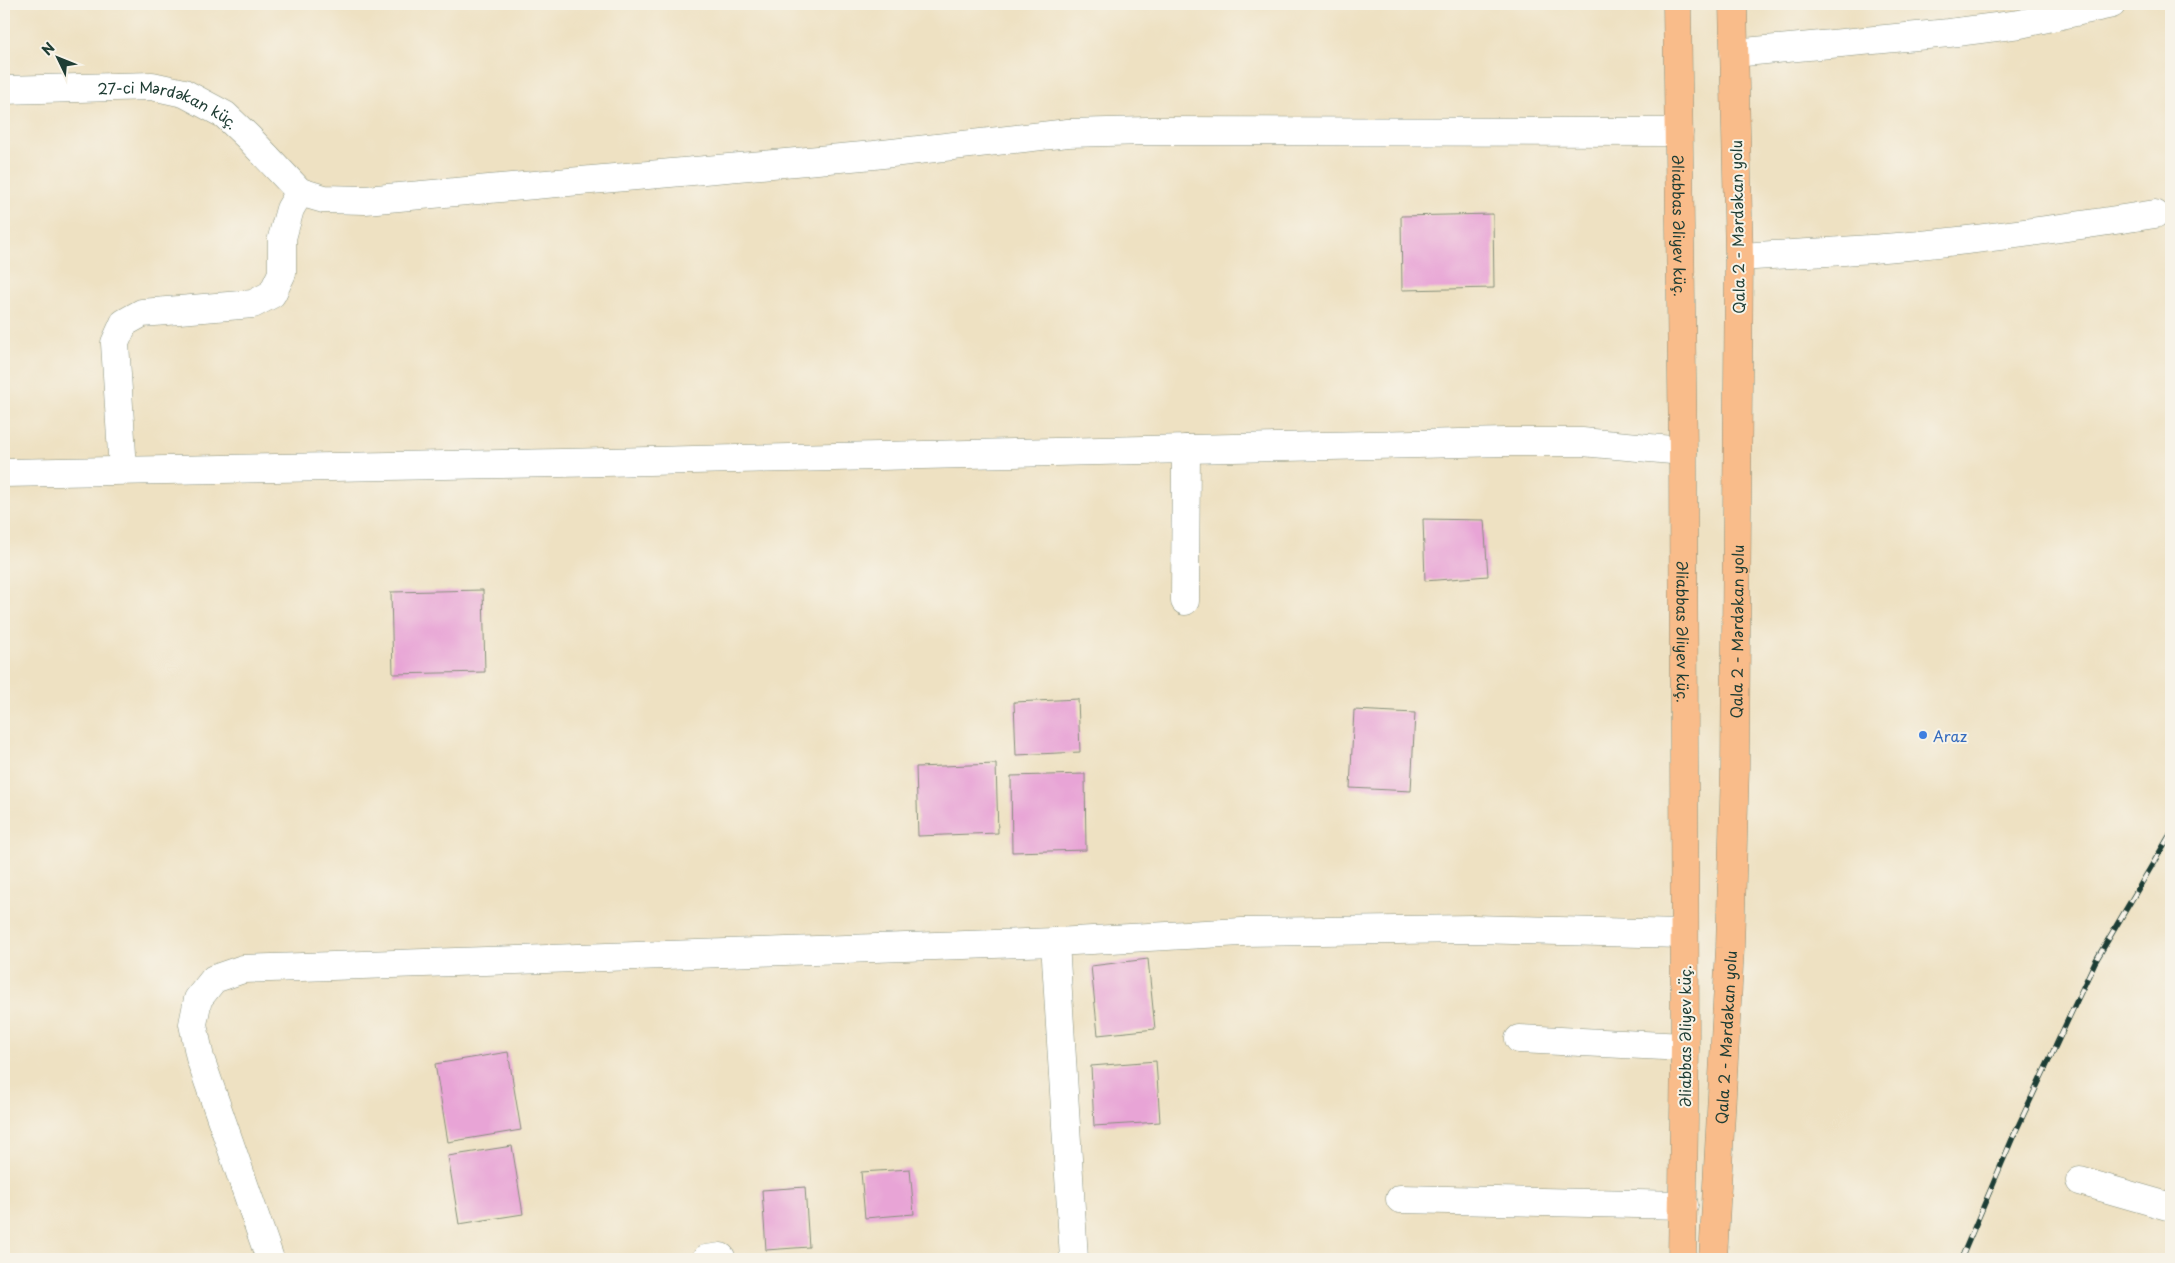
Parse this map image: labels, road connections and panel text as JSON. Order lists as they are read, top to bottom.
{
  "streets": {
    "main road": ["Əliabbas Əliyev küç.", "Qala 2 - Mərdəkan yolu"],
    "street": ["27-ci Mərdəkan küç."]
  },
  "places": ["Araz"],
  "north": "top left"
}
